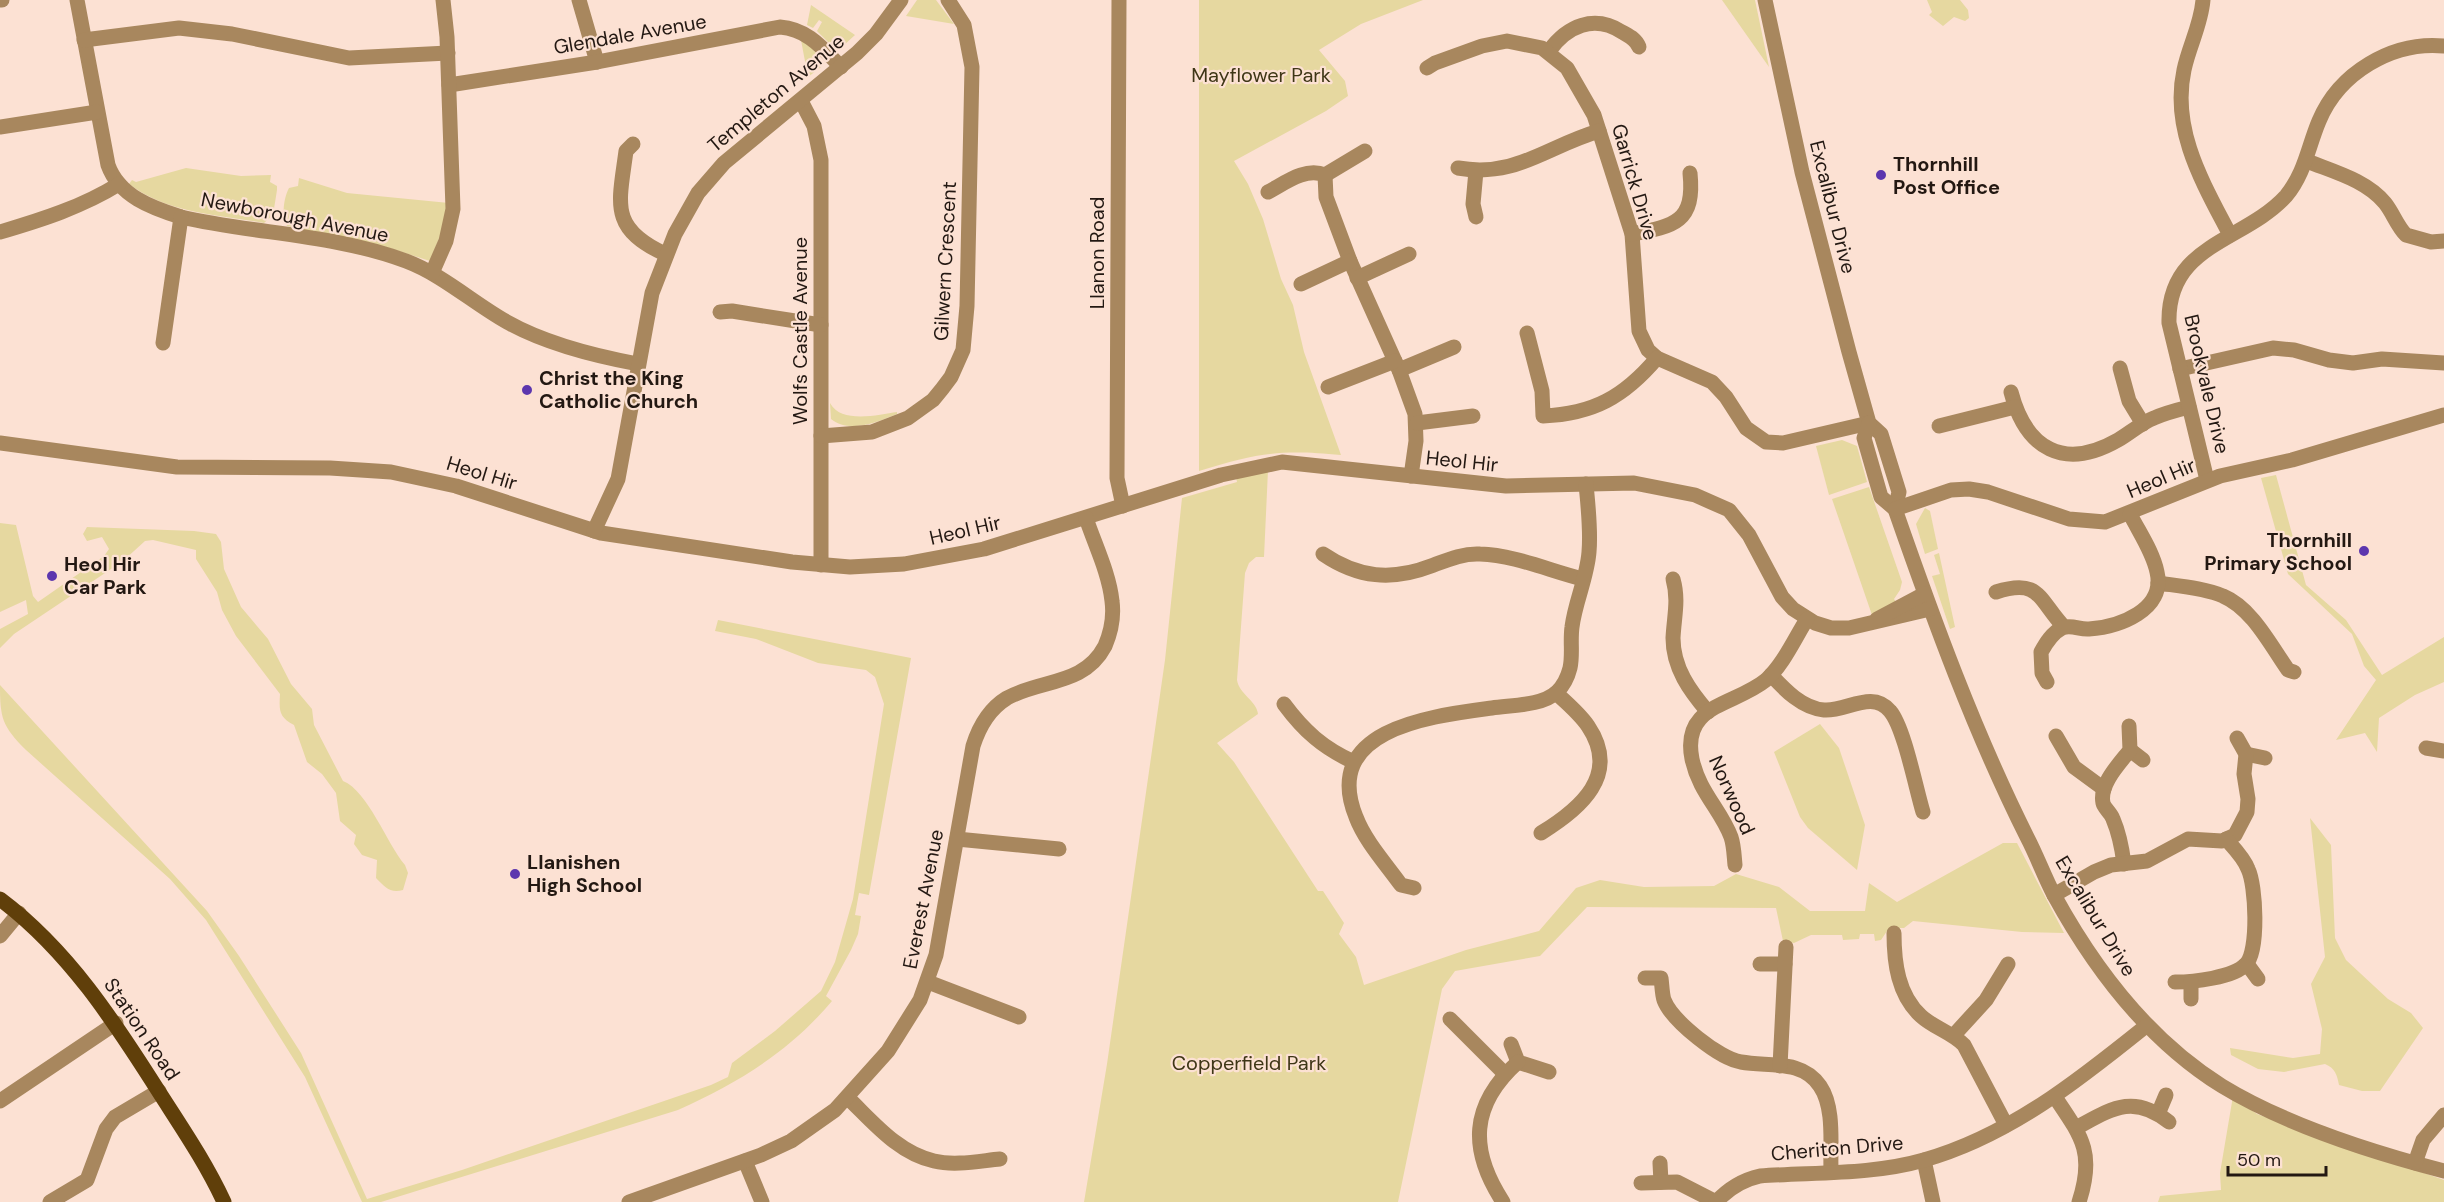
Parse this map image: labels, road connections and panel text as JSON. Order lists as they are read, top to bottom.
{
  "streets": {
    "main road": ["Station Road"],
    "street": [
      "Glendale Avenue",
      "Templeton Avenue",
      "Garrick Drive",
      "Excalibur Drive",
      "Newborough Avenue",
      "Llanon Road",
      "Gilwern Crescent",
      "Wolfs Castle Avenue",
      "Brookvale Drive",
      "Heol Hir",
      "Norwood",
      "Everest Avenue",
      "Cheriton Drive"
    ]
  },
  "crossings": [
    ["Glendale Avenue", "Templeton Avenue"],
    ["Templeton Avenue", "Newborough Avenue"],
    ["Templeton Avenue", "Wolfs Castle Avenue"],
    ["Templeton Avenue", "Heol Hir"],
    ["Excalibur Drive", "Heol Hir"],
    ["Excalibur Drive", "Cheriton Drive"],
    ["Llanon Road", "Heol Hir"],
    ["Gilwern Crescent", "Wolfs Castle Avenue"],
    ["Wolfs Castle Avenue", "Heol Hir"],
    ["Brookvale Drive", "Heol Hir"],
    ["Heol Hir", "Norwood"],
    ["Heol Hir", "Everest Avenue"]
  ],
  "parks": ["Mayflower Park", "Copperfield Park"],
  "places": [
    "Thornhill Post Office",
    "Christ the King Catholic Church",
    "Thornhill Primary School",
    "Heol Hir Car Park",
    "Llanishen High School"
  ],
  "scale_bar": "50 m"
}
